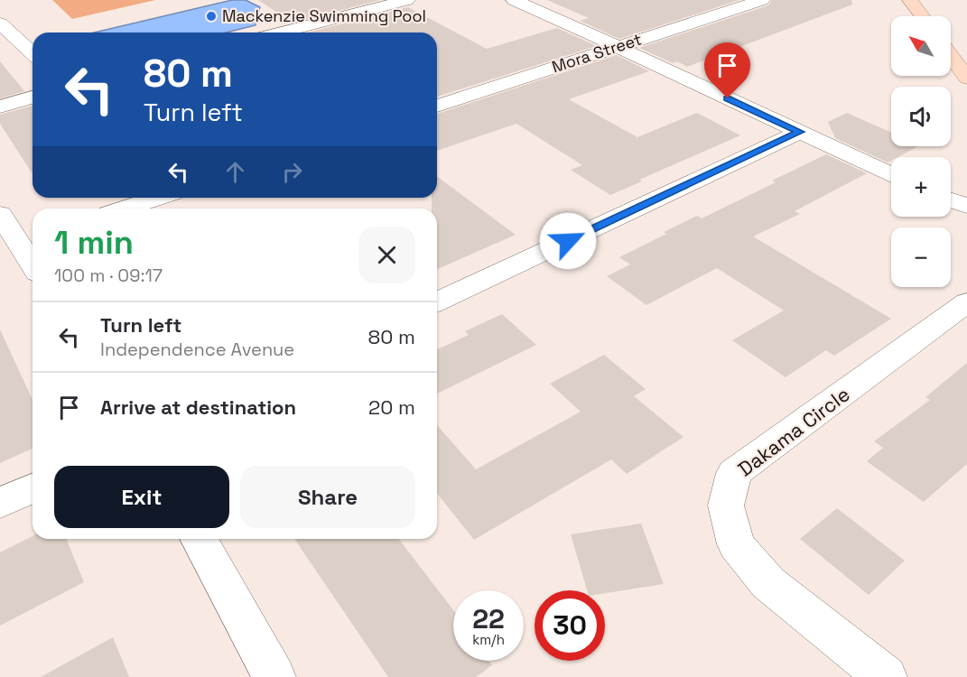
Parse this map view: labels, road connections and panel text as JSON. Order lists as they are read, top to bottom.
{
  "streets": {
    "street": ["Mora Street", "Dakama Circle"]
  },
  "places": ["Mackenzie Swimming Pool"],
  "north": "top left",
  "page": {
    "map_buttons": ["+", "−"],
    "turn": ["80 m", "Turn left"],
    "heading": ["1 min", "100 m · 09:17"],
    "list": [
      {
        "name": "Turn left",
        "note": "Independence Avenue",
        "value": "80 m"
      },
      {
        "name": "Arrive at destination",
        "value": "20 m"
      }
    ],
    "buttons": ["Exit", "Share"],
    "speed": "22 km/h",
    "limit": "30"
  }
}
